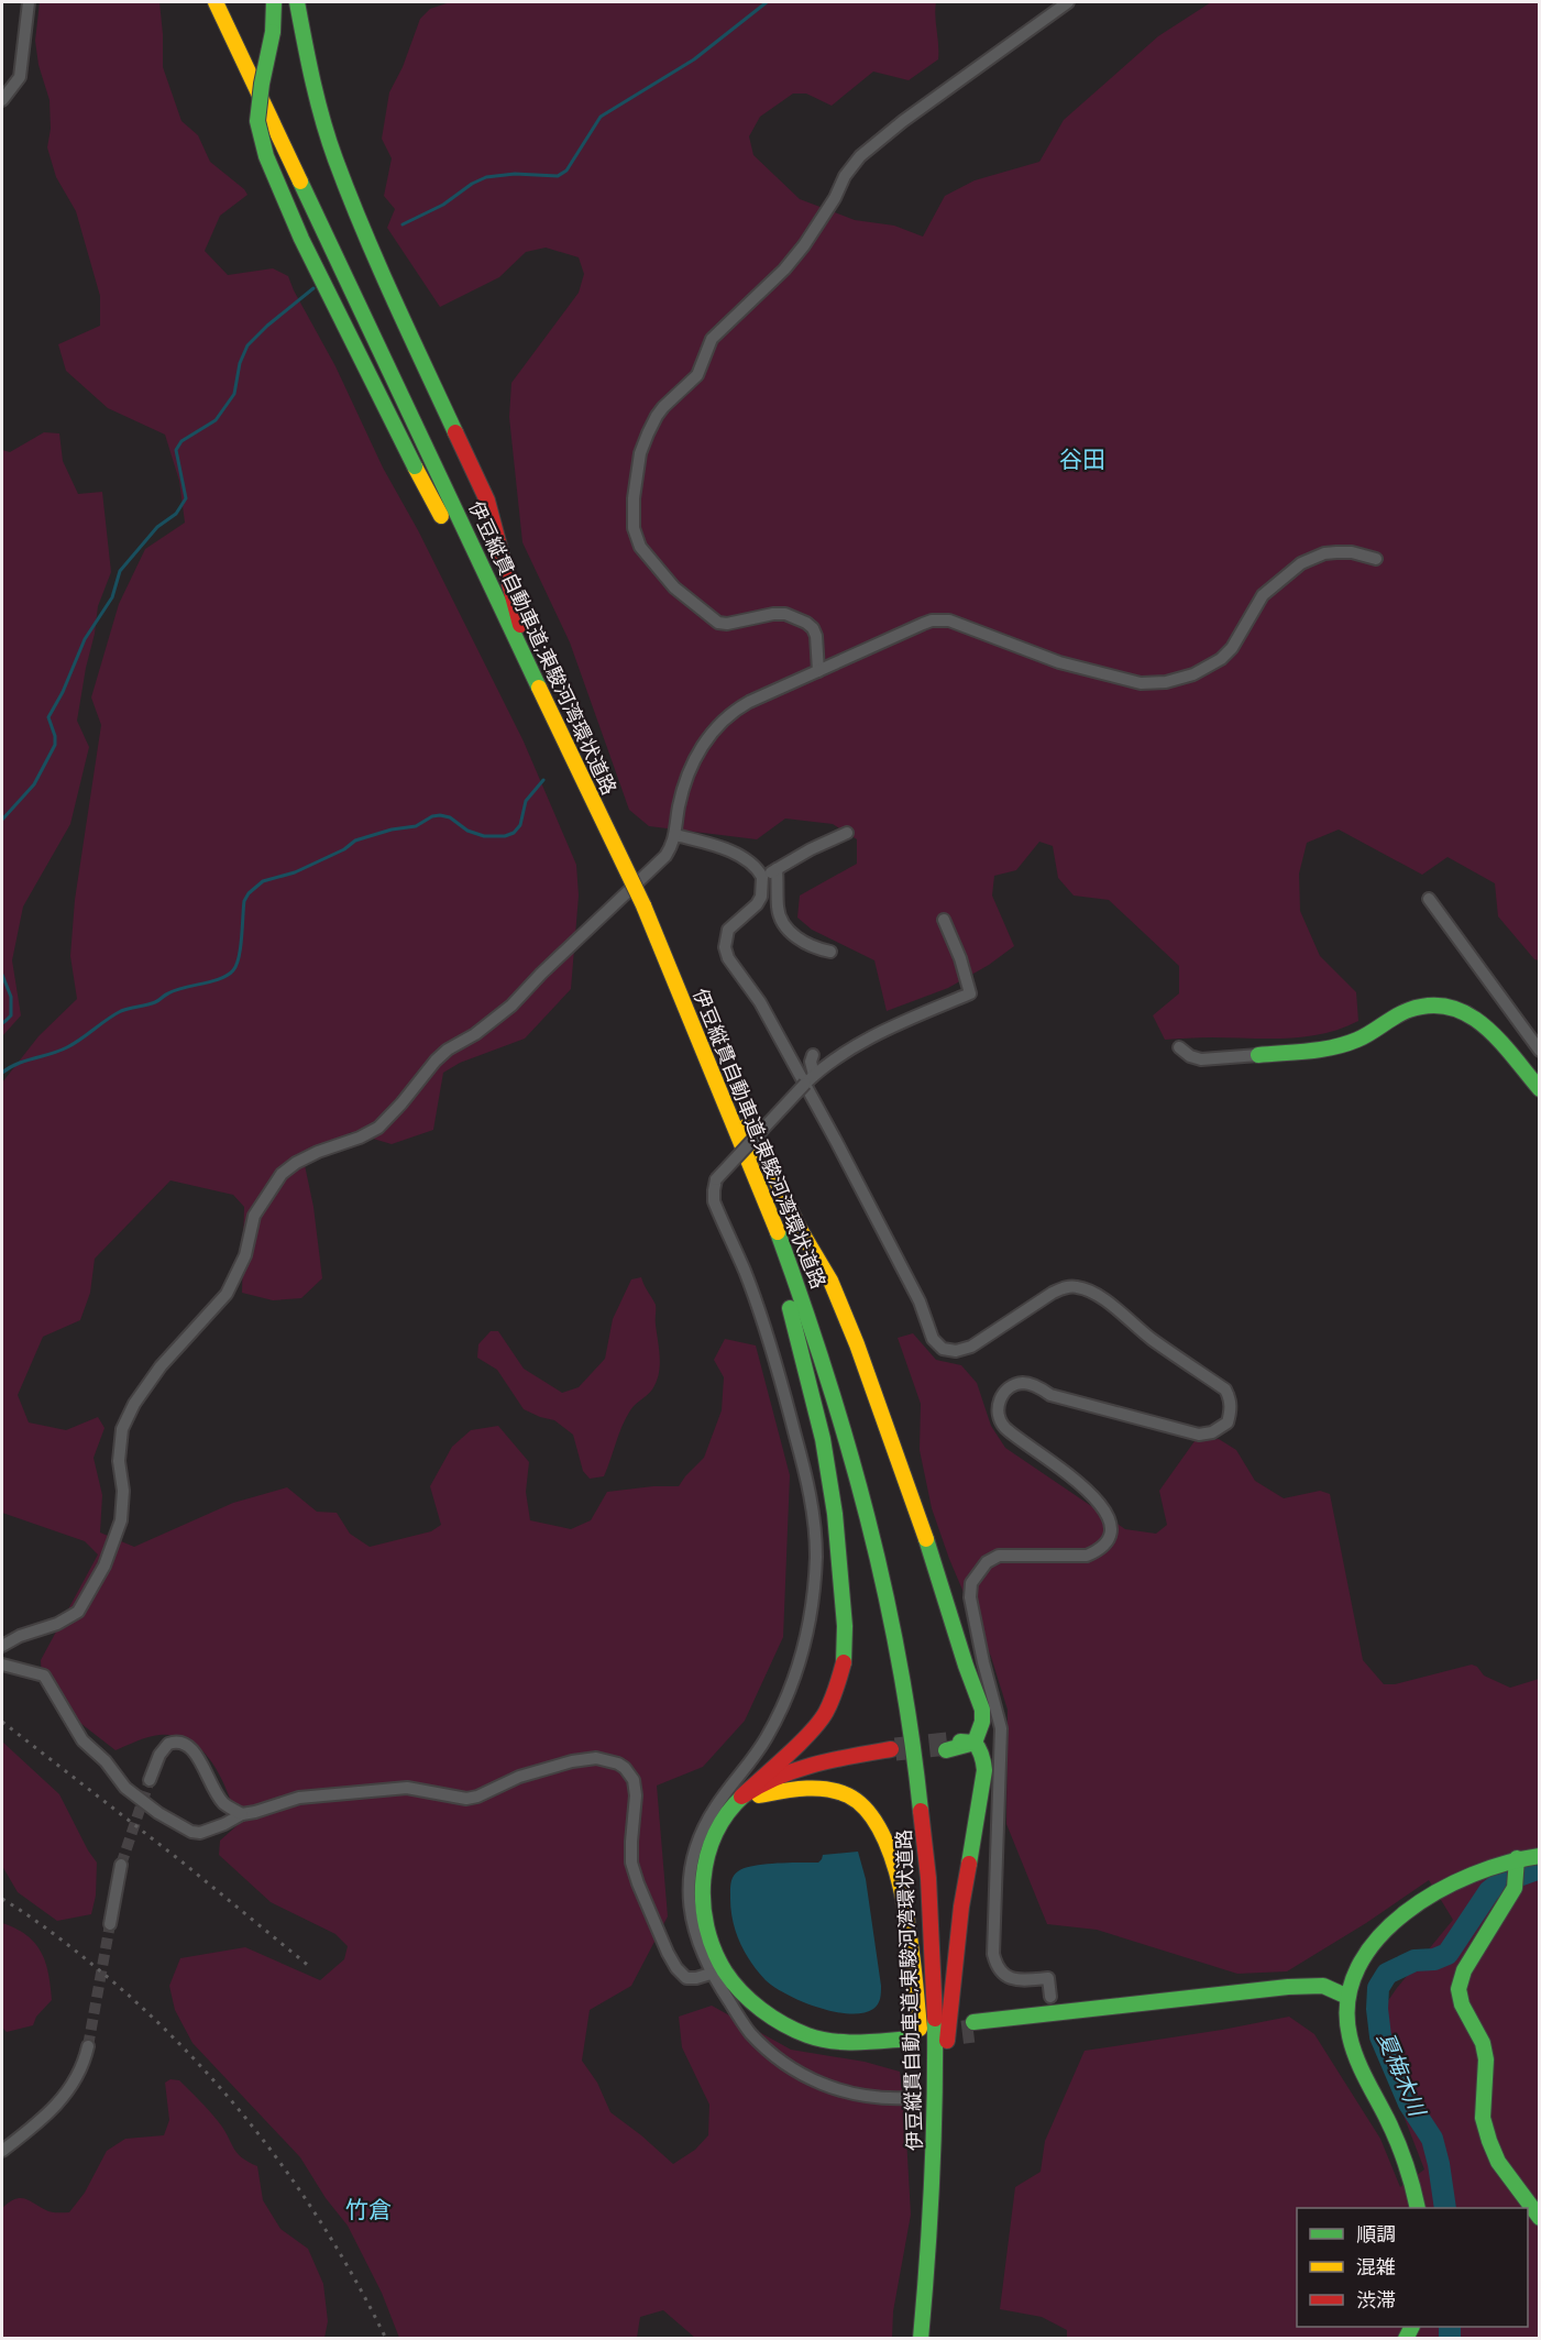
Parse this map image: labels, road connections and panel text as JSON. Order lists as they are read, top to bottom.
{
  "streets": {
    "main road": ["伊豆縦貫自動車道;東駿河湾環状道路"]
  },
  "districts": ["谷田", "竹倉"],
  "water": ["夏梅木川"],
  "legend": ["順調", "混雑", "渋滞"]
}
